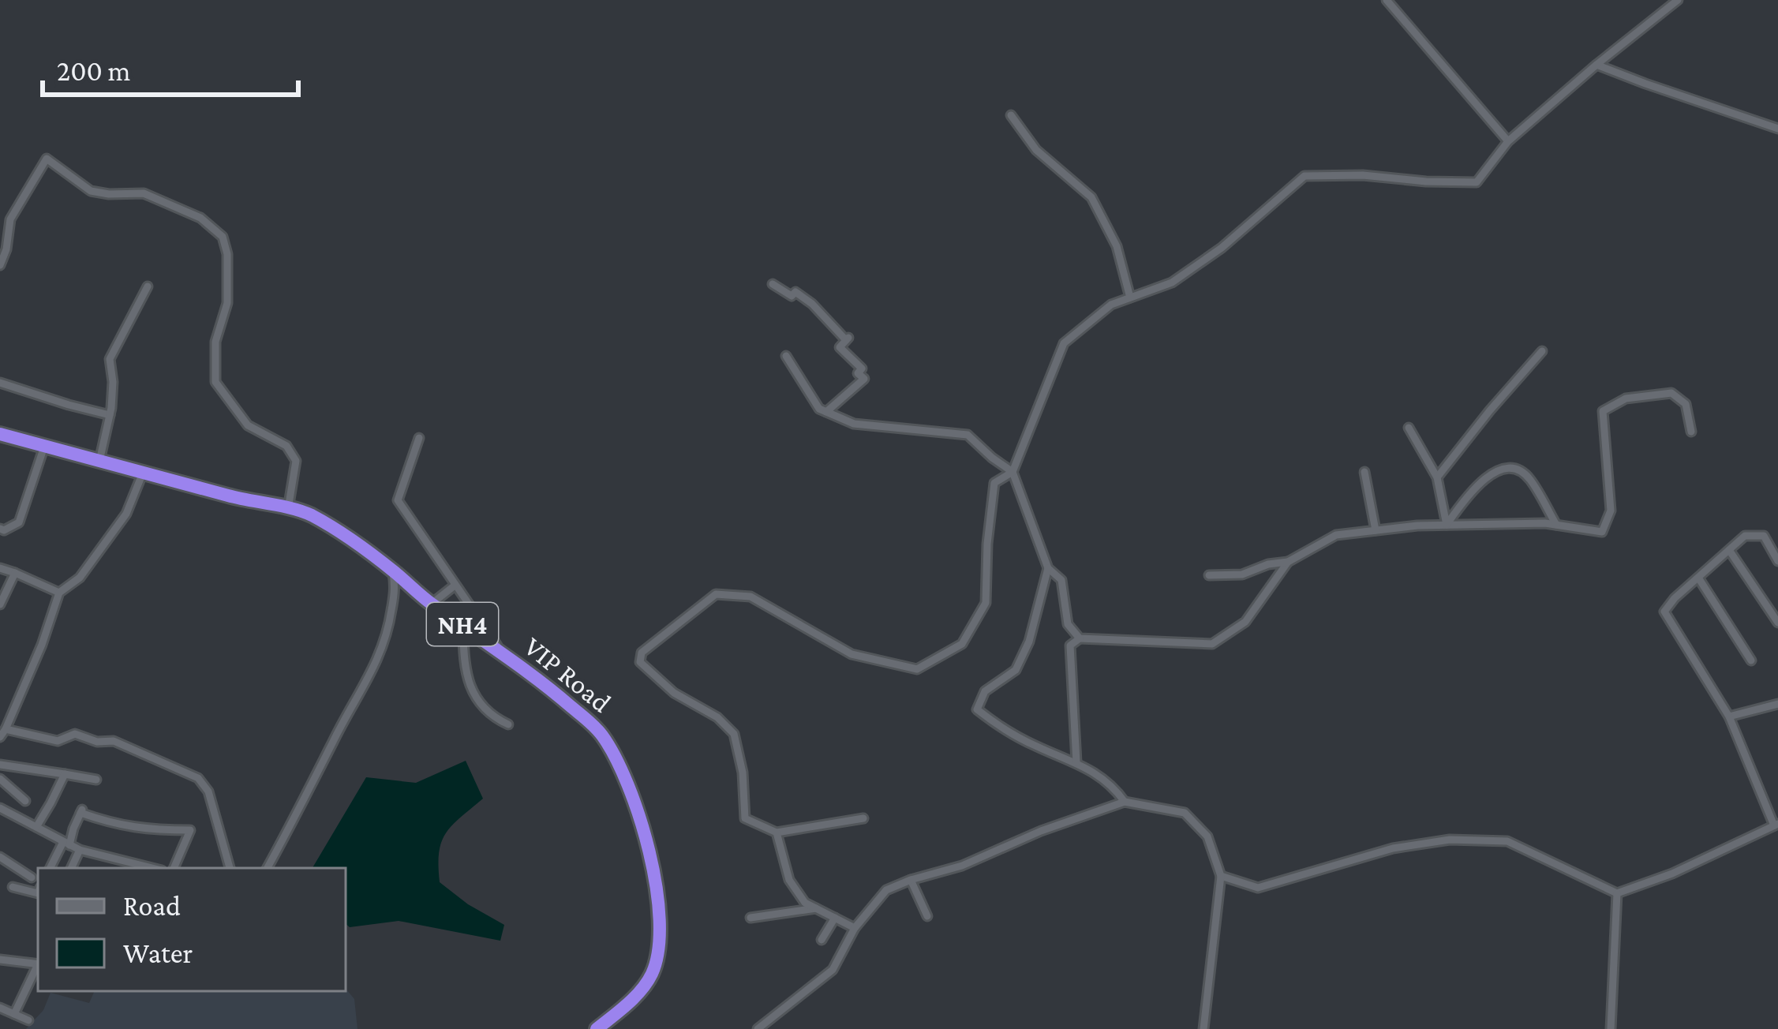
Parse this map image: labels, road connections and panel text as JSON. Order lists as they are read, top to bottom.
{
  "streets": {
    "highway": ["NH4", "VIP Road"]
  },
  "legend": ["Road", "Water"],
  "scale_bar": "200 m"
}
